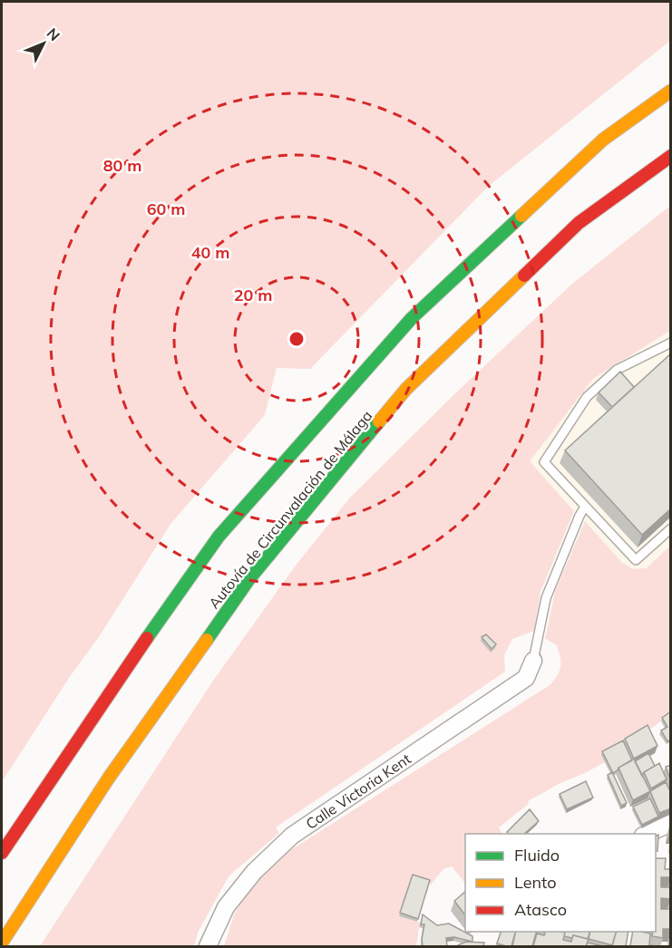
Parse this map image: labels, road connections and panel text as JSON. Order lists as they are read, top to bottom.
{
  "streets": {
    "highway": ["Autovía de Circunvalación de Málaga"],
    "street": ["Calle Victoria Kent"]
  },
  "legend": ["Fluido", "Lento", "Atasco"],
  "north": "top right",
  "rings": [
    "80 m",
    "60 m",
    "40 m",
    "20 m"
  ]
}
